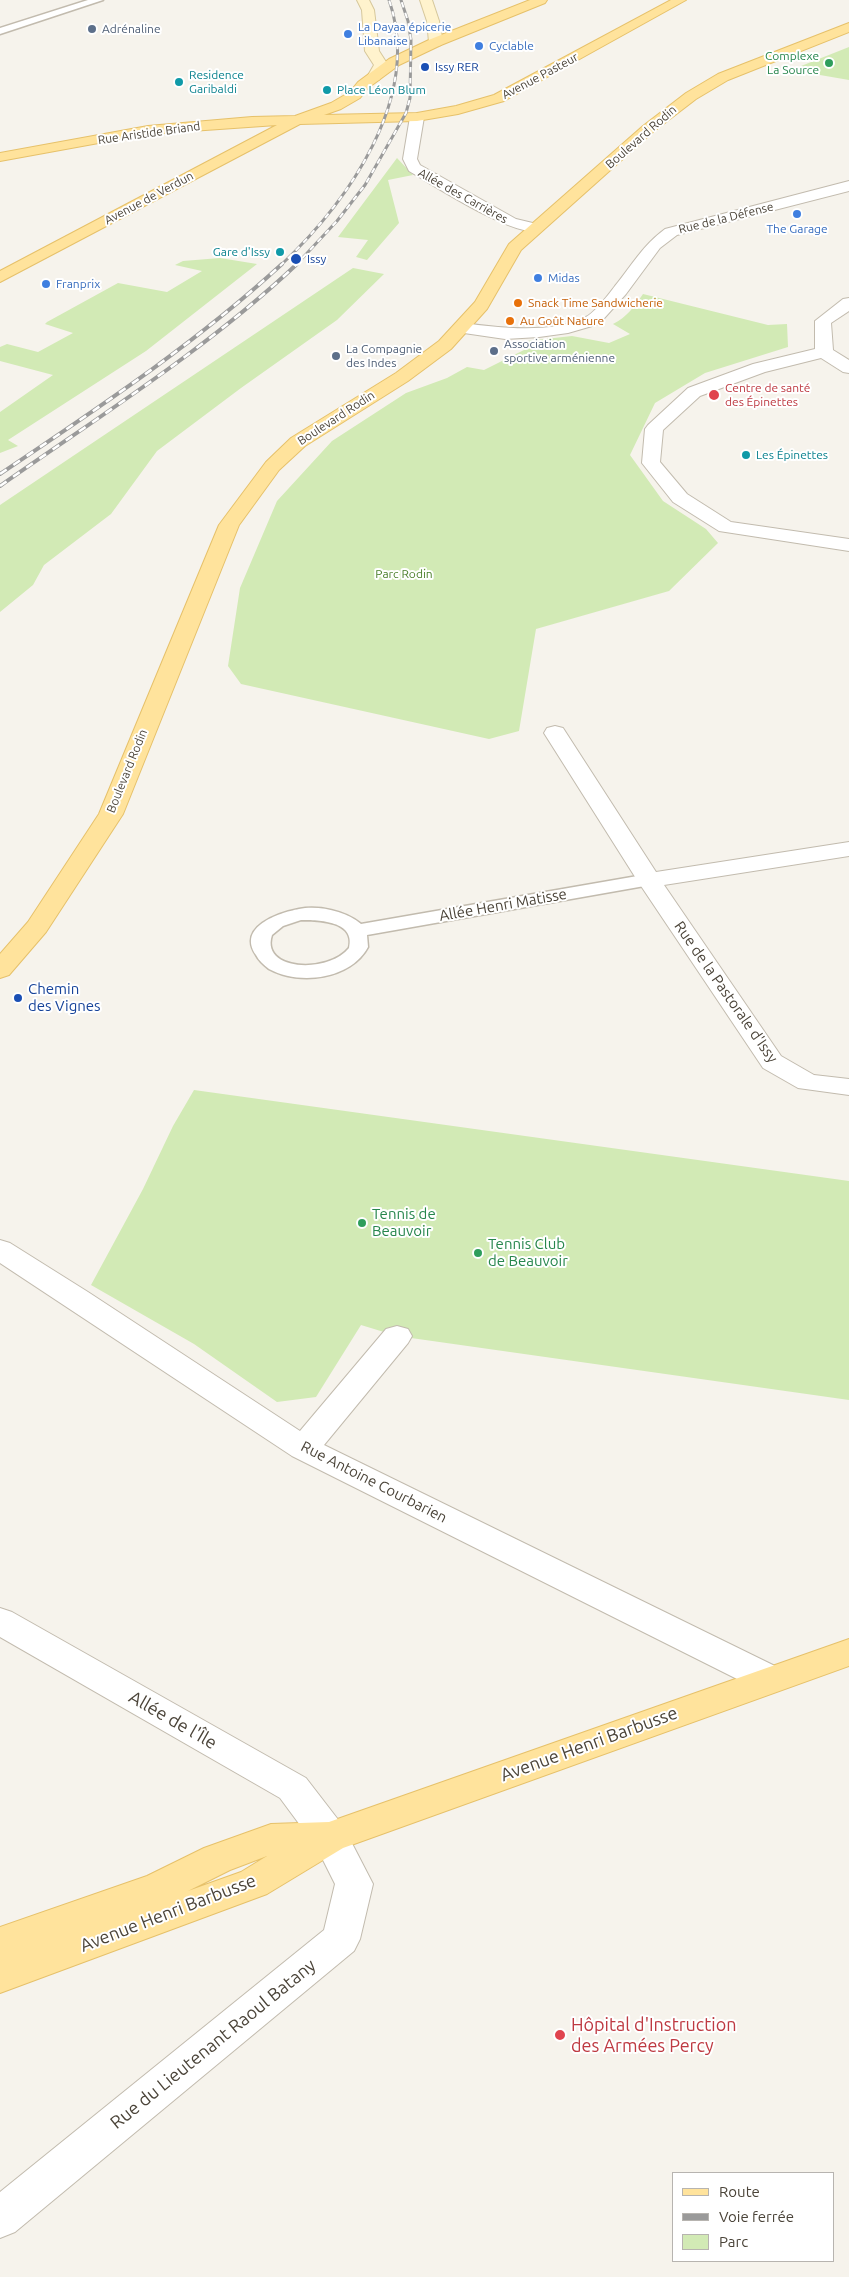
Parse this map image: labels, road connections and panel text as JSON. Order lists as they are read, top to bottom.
{
  "streets": {
    "main road": [
      "Avenue Pasteur",
      "Rue Aristide Briand",
      "Boulevard Rodin",
      "Avenue de Verdun",
      "Avenue Henri Barbusse"
    ],
    "street": [
      "Allée des Carrières",
      "Rue de la Défense",
      "Rue de la Pastorale d'Issy",
      "Rue Antoine Courbarien",
      "Allée de l'Île",
      "Rue du Lieutenant Raoul Batany"
    ],
    "lane": ["Allée Henri Matisse"]
  },
  "crossings": [
    ["Avenue Pasteur", "Rue Aristide Briand"],
    ["Avenue Pasteur", "Allée des Carrières"],
    ["Avenue Pasteur", "Avenue de Verdun"],
    ["Rue Aristide Briand", "Avenue de Verdun"],
    ["Boulevard Rodin", "Allée des Carrières"],
    ["Boulevard Rodin", "Rue de la Défense"],
    ["Allée Henri Matisse", "Rue de la Pastorale d'Issy"],
    ["Rue Antoine Courbarien", "Avenue Henri Barbusse"],
    ["Allée de l'Île", "Avenue Henri Barbusse"],
    ["Allée de l'Île", "Rue du Lieutenant Raoul Batany"],
    ["Avenue Henri Barbusse", "Rue du Lieutenant Raoul Batany"]
  ],
  "parks": ["Parc Rodin"],
  "places": [
    "Adrénaline",
    "La Dayaa épicerie Libanaise",
    "Cyclable",
    "Complexe La Source",
    "Issy RER",
    "Residence Garibaldi",
    "Place Léon Blum",
    "The Garage",
    "Gare d'Issy",
    "Issy",
    "Midas",
    "Franprix",
    "Snack Time Sandwicherie",
    "Au Goût Nature",
    "Association sportive arménienne",
    "La Compagnie des Indes",
    "Centre de santé des Épinettes",
    "Les Épinettes",
    "Chemin des Vignes",
    "Tennis de Beauvoir",
    "Tennis Club de Beauvoir",
    "Hôpital d'Instruction des Armées Percy"
  ],
  "legend": ["Route", "Voie ferrée", "Parc"]
}
